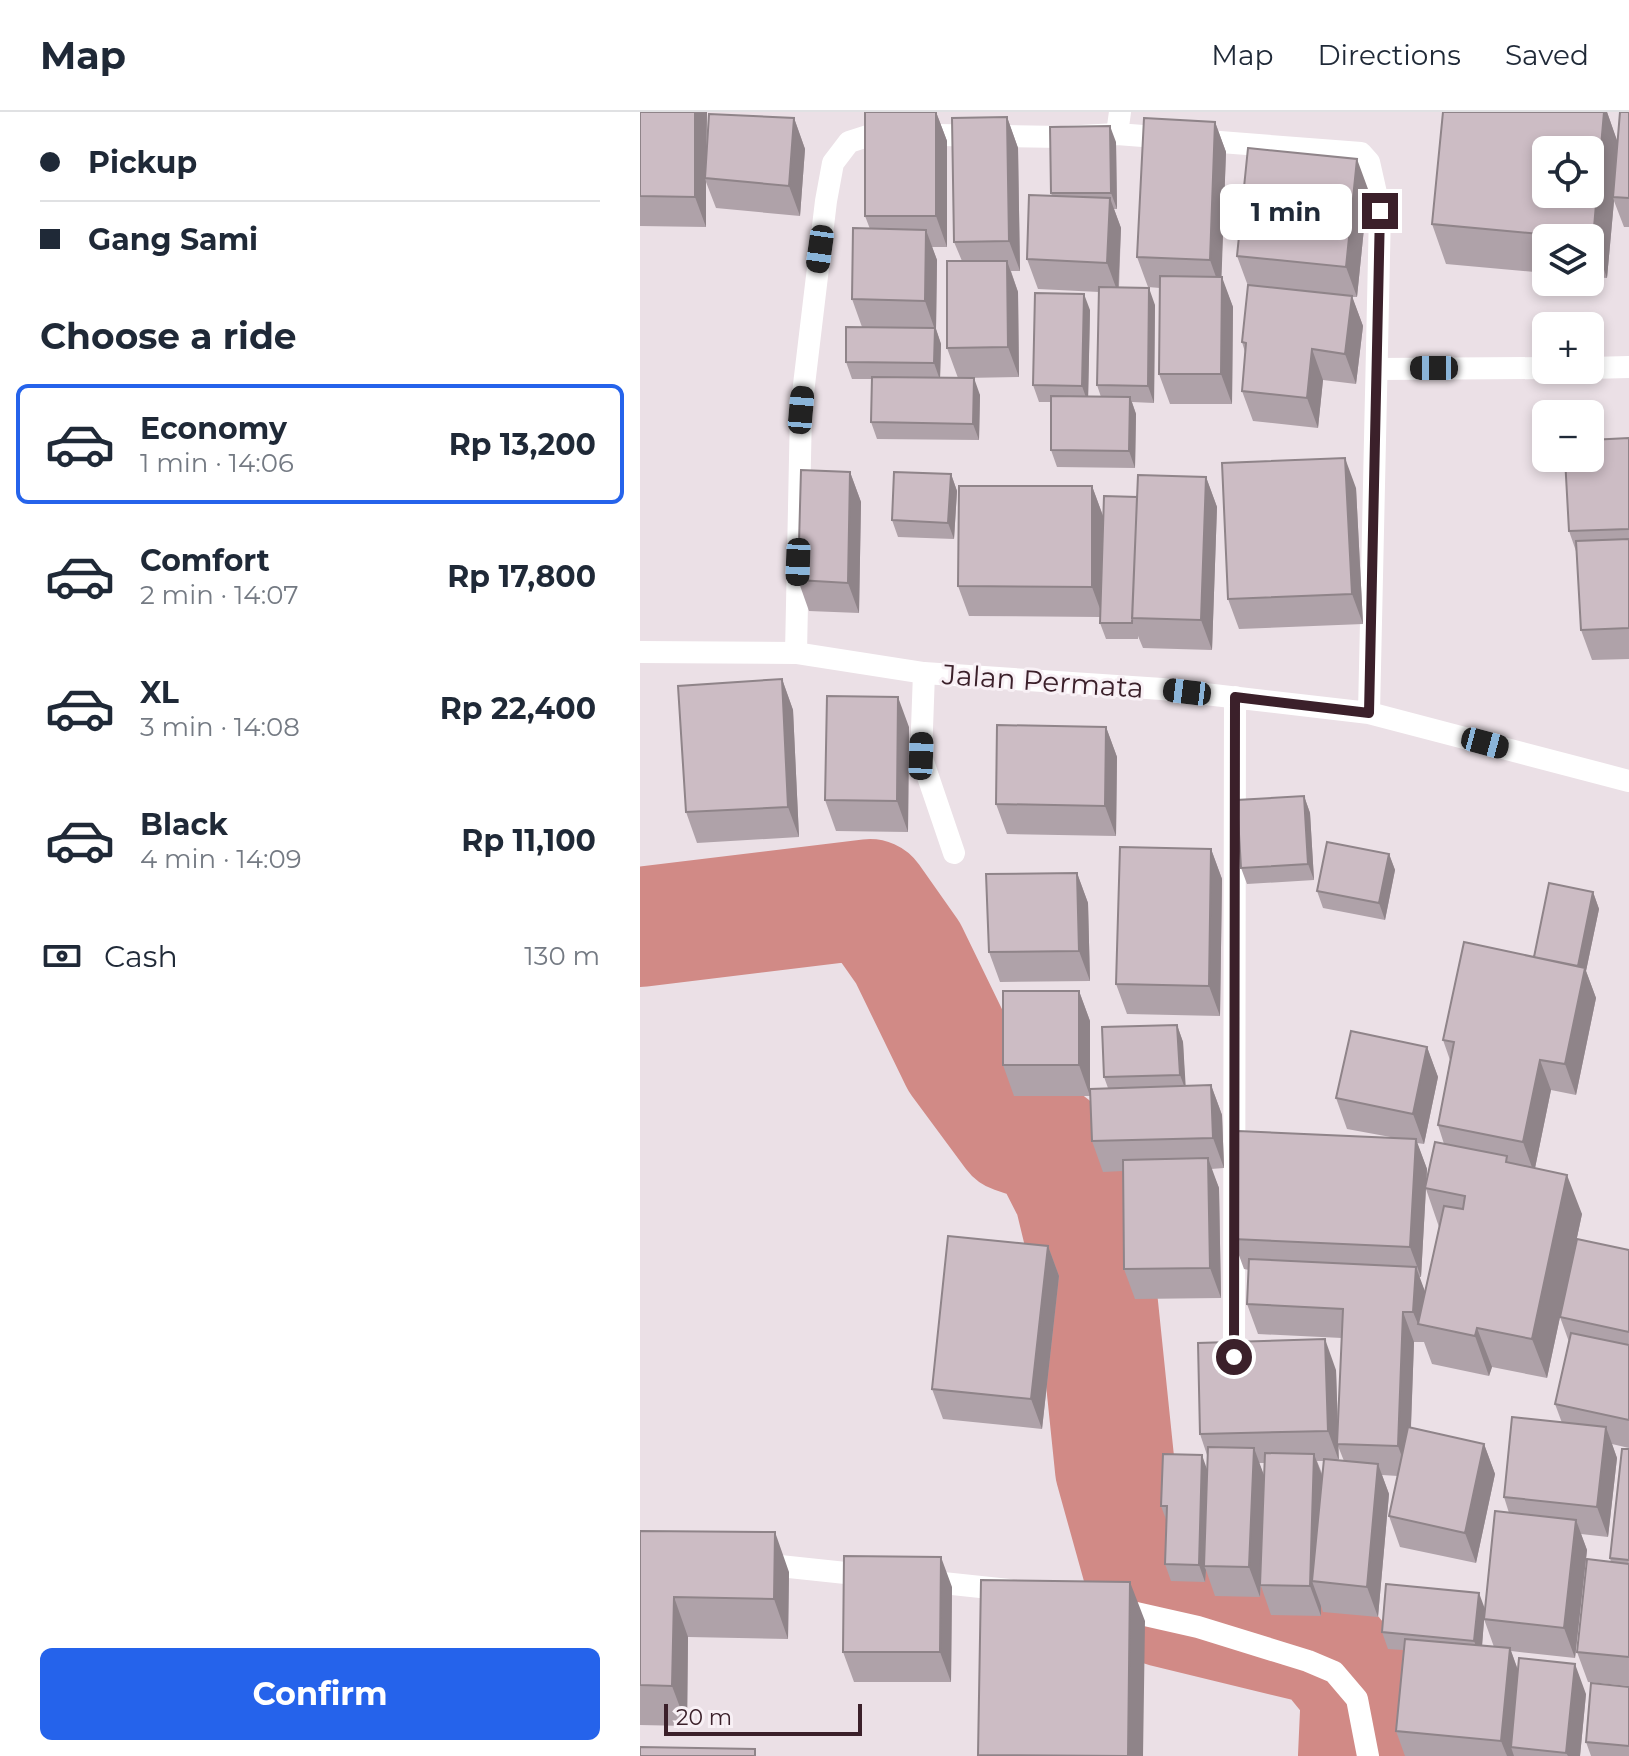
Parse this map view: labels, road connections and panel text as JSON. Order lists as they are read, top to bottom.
{
  "streets": {
    "street": ["Jalan Permata"]
  },
  "scale_bar": "20 m",
  "page": {
    "header": "Map",
    "nav": ["Map", "Directions", "Saved"],
    "banner": ["Pickup", "Gang Sami"],
    "map_buttons": ["+", "−"],
    "bubble": "1 min",
    "heading": "Choose a ride",
    "list": [
      {
        "name": "Economy",
        "note": "1 min · 14:06",
        "value": "Rp 13,200"
      },
      {
        "name": "Comfort",
        "note": "2 min · 14:07",
        "value": "Rp 17,800"
      },
      {
        "name": "XL",
        "note": "3 min · 14:08",
        "value": "Rp 22,400"
      },
      {
        "name": "Black",
        "note": "4 min · 14:09",
        "value": "Rp 11,100"
      }
    ],
    "pay": ["Cash", "130 m"],
    "buttons": "Confirm",
    "scale": "20 m"
  }
}
